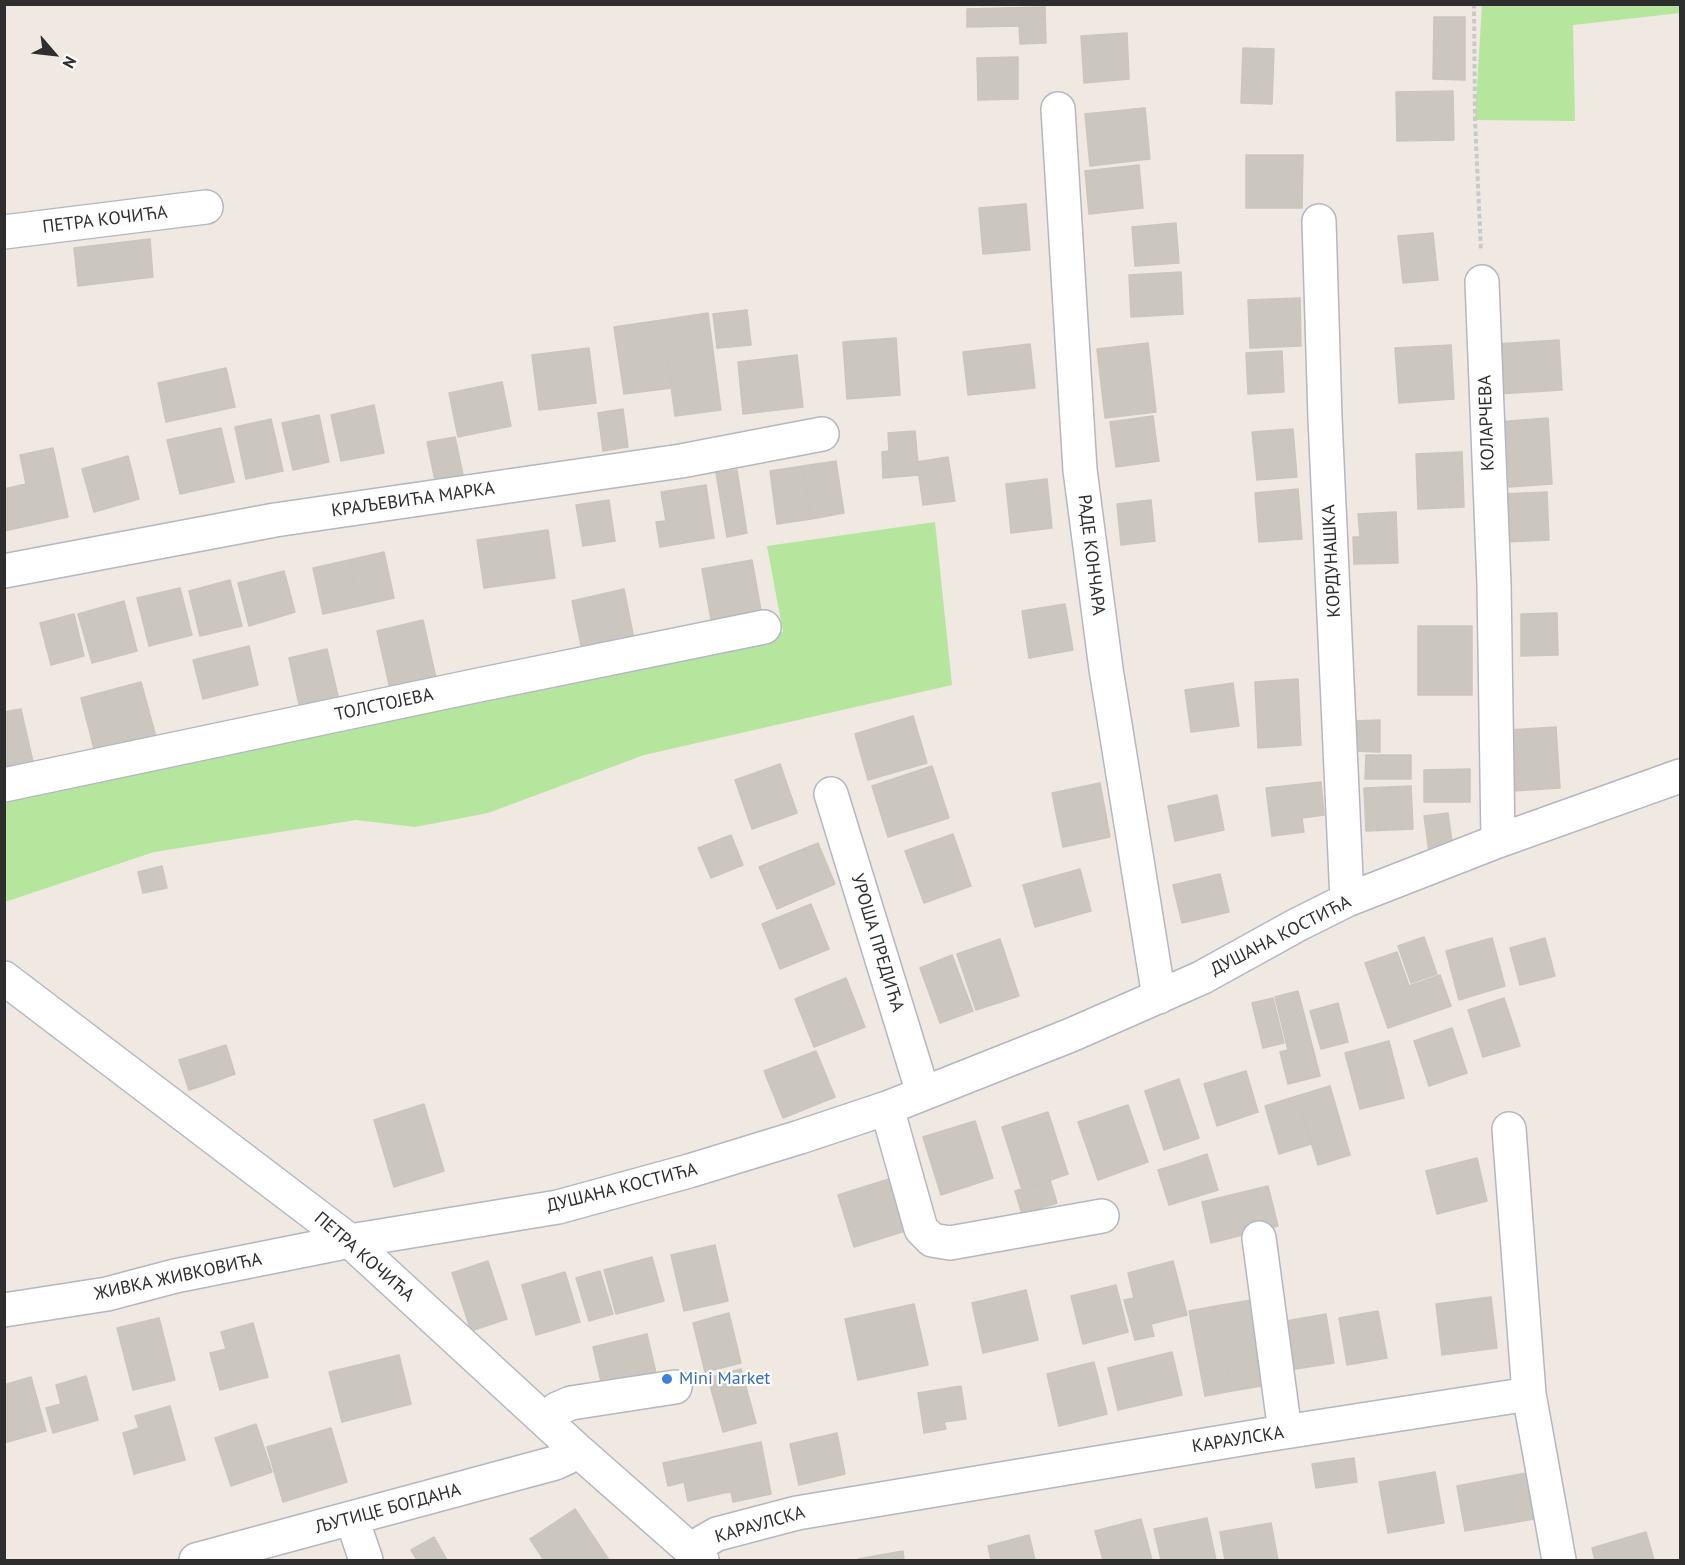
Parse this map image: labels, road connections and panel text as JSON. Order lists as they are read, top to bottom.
{
  "streets": {
    "street": [
      "ПЕТРА КОЧИЋА",
      "КОЛАРЧЕВА",
      "КРАЉЕВИЋА МАРКА",
      "РАДЕ КОНЧАРА",
      "КОРДУНАШКА",
      "ТОЛСТОЈЕВА",
      "ДУШАНА КОСТИЋА",
      "УРОША ПРЕДИЋА",
      "ЖИВКА ЖИВКОВИЋА",
      "КАРАУЛСКА",
      "ЉУТИЦЕ БОГДАНА"
    ]
  },
  "crossings": [
    ["ПЕТРА КОЧИЋА", "ДУШАНА КОСТИЋА"],
    ["ПЕТРА КОЧИЋА", "ЖИВКА ЖИВКОВИЋА"],
    ["ПЕТРА КОЧИЋА", "КАРАУЛСКА"],
    ["ПЕТРА КОЧИЋА", "ЉУТИЦЕ БОГДАНА"],
    ["КОЛАРЧЕВА", "ДУШАНА КОСТИЋА"],
    ["РАДЕ КОНЧАРА", "ДУШАНА КОСТИЋА"],
    ["КОРДУНАШКА", "ДУШАНА КОСТИЋА"],
    ["ДУШАНА КОСТИЋА", "УРОША ПРЕДИЋА"],
    ["ДУШАНА КОСТИЋА", "ЖИВКА ЖИВКОВИЋА"]
  ],
  "places": ["Mini Market"],
  "north": "bottom right"
}
